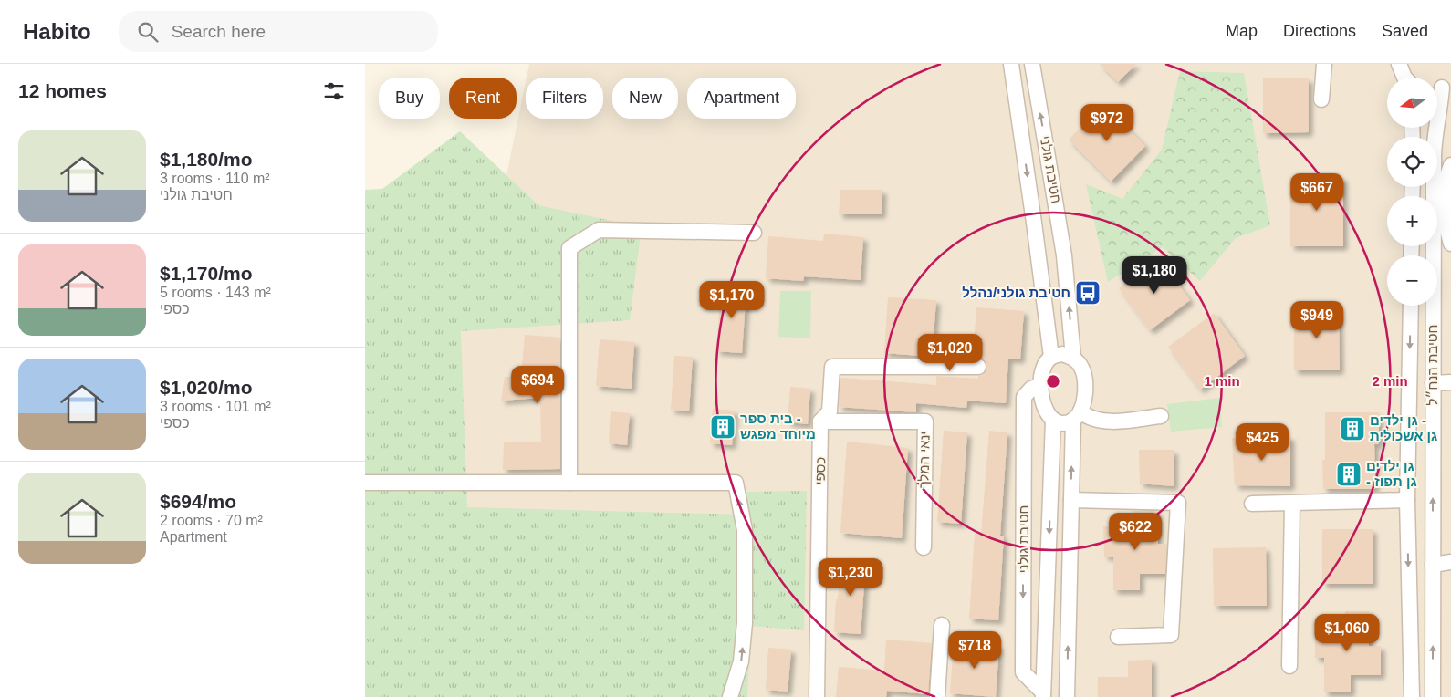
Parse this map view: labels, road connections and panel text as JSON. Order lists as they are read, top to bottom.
{
  "streets": {
    "street": [
      "חטיבת גולני",
      "חטיבת הנח״ל",
      "ינאי המלך",
      "כספי"
    ]
  },
  "crossings": [
    ["ינאי המלך", "כספי"]
  ],
  "places": {
    "bus stop": ["חטיבת גולני/נהלל"],
    "building": ["בית ספר - מיוחד מפגש", "גן ילדים - גן אשכולית", "גן ילדים - גן תפוז"]
  },
  "north": "left",
  "page": {
    "header": "Habito",
    "search": "Search here",
    "nav": ["Map", "Directions", "Saved"],
    "heading": "12 homes",
    "map_buttons": ["+", "−"],
    "chip": [
      "Buy",
      "Rent",
      "Filters",
      "New",
      "Apartment"
    ],
    "price": [
      "$972",
      "$667",
      "$1,180",
      "$1,170",
      "$949",
      "$1,020",
      "$694",
      "$425",
      "$622",
      "$1,230",
      "$1,060",
      "$718"
    ],
    "list": [
      {
        "name": "$1,180/mo",
        "note": "3 rooms · 110 m² · חטיבת גולני"
      },
      {
        "name": "$1,170/mo",
        "note": "5 rooms · 143 m² · כספי"
      },
      {
        "name": "$1,020/mo",
        "note": "3 rooms · 101 m² · כספי"
      },
      {
        "name": "$694/mo",
        "note": "2 rooms · 70 m² · Apartment"
      }
    ]
  },
  "rings": ["1 min", "2 min"]
}
